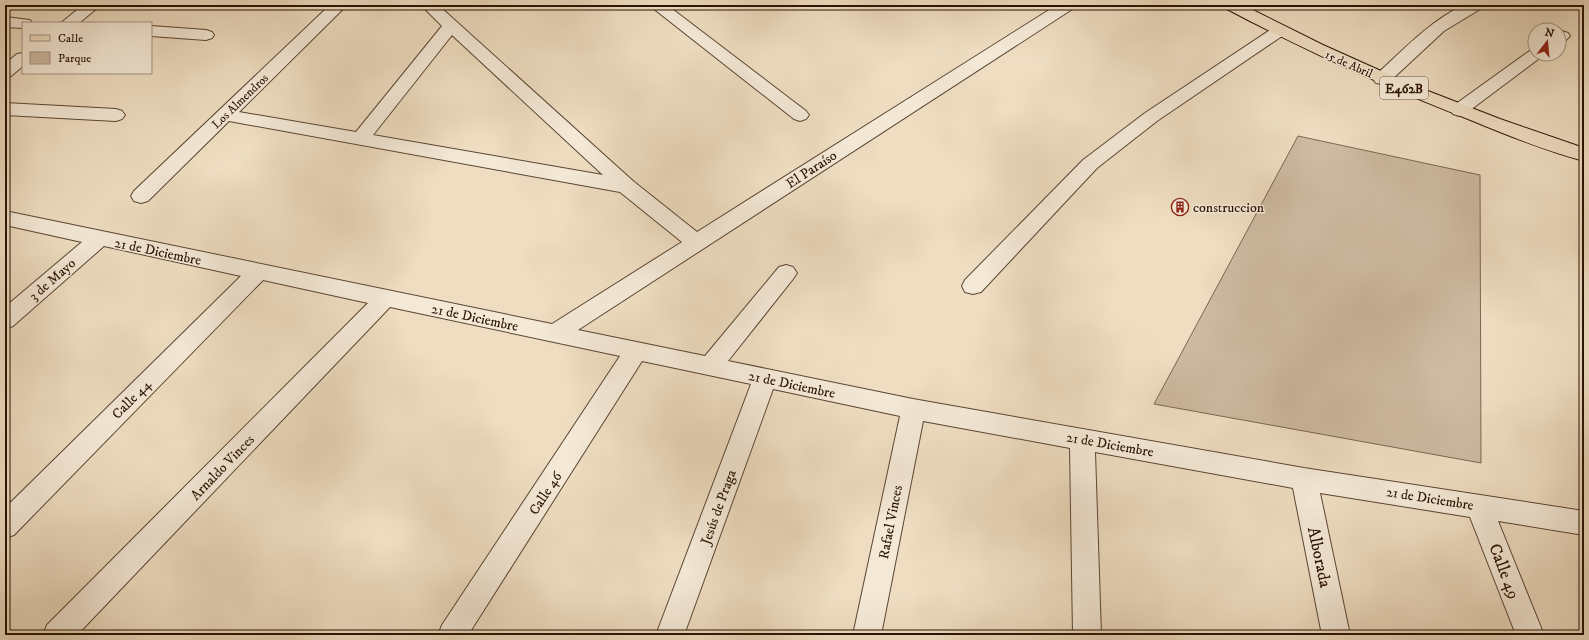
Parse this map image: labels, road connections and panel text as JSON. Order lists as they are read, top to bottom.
{
  "streets": {
    "main road": ["15 de Abril", "E462B"],
    "street": [
      "Los Almendros",
      "El Paraíso",
      "21 de Diciembre",
      "3 de Mayo",
      "Calle 44",
      "Arnaldo Vinces",
      "Calle 46",
      "Jesús de Praga",
      "Rafael Vinces",
      "Alborada",
      "Calle 49"
    ]
  },
  "crossings": [
    ["El Paraíso", "21 de Diciembre"],
    ["21 de Diciembre", "3 de Mayo"],
    ["21 de Diciembre", "Calle 44"],
    ["21 de Diciembre", "Arnaldo Vinces"],
    ["21 de Diciembre", "Calle 46"],
    ["21 de Diciembre", "Jesús de Praga"],
    ["21 de Diciembre", "Rafael Vinces"],
    ["21 de Diciembre", "Alborada"],
    ["21 de Diciembre", "Calle 49"]
  ],
  "places": {
    "building": ["construccion"]
  },
  "legend": ["Calle", "Parque"],
  "north": "top"
}
